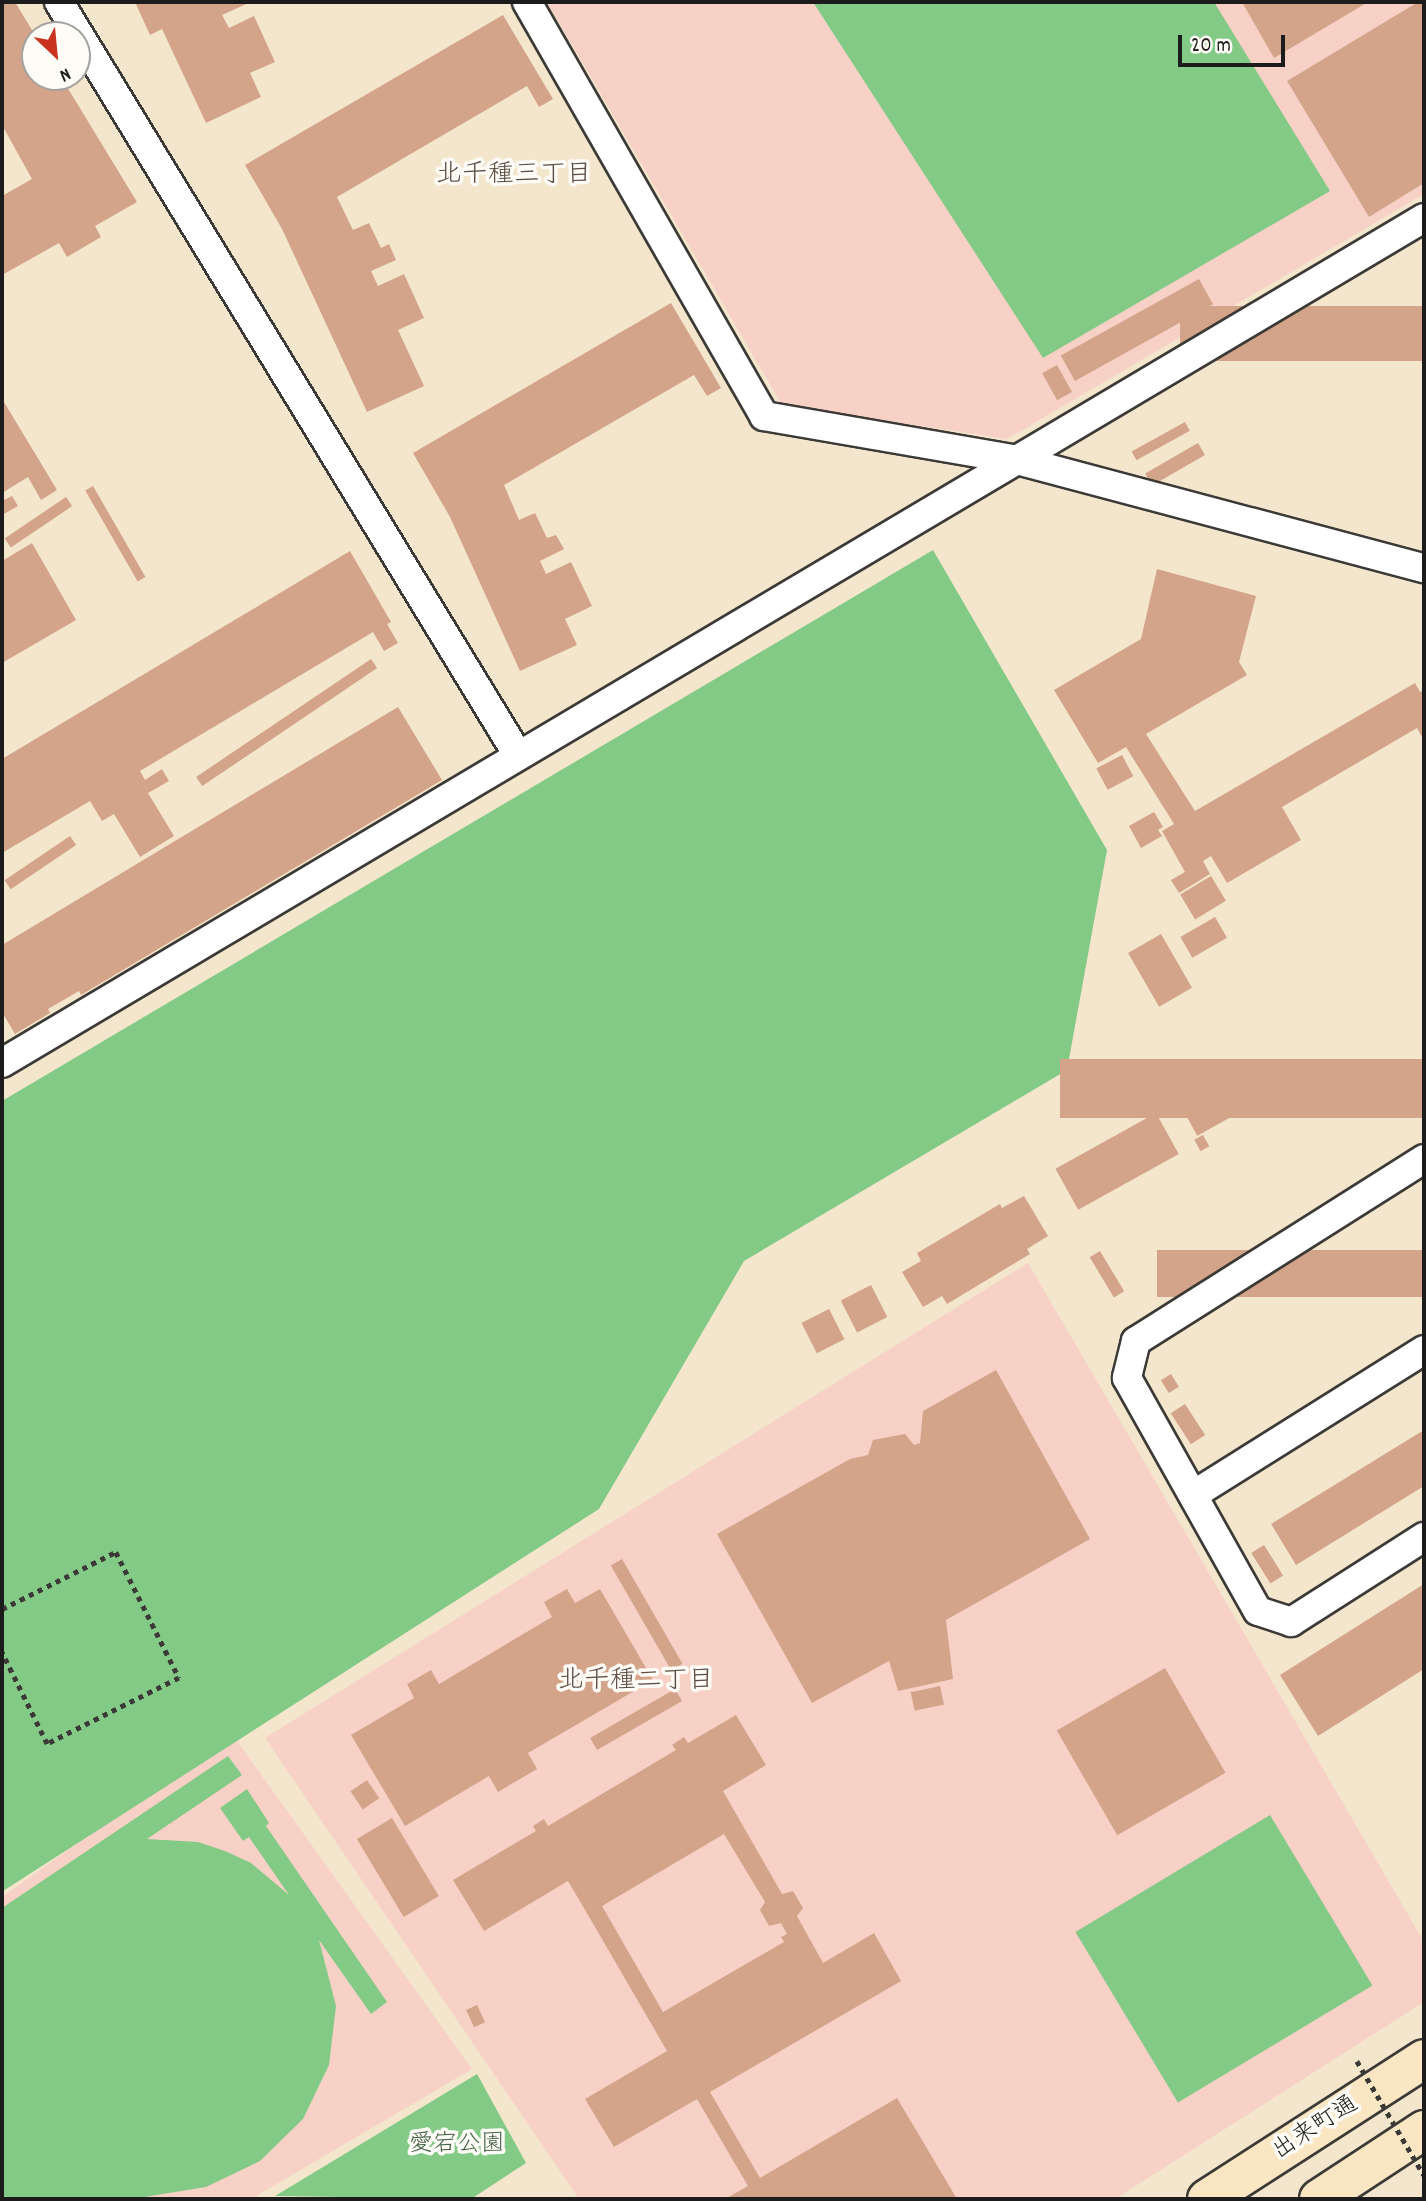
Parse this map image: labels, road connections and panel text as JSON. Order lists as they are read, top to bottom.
{
  "streets": {
    "main road": ["出来町通"]
  },
  "districts": ["北千種三丁目", "北千種二丁目"],
  "parks": ["愛宕公園"],
  "scale_bar": "20 m",
  "north": "bottom right"
}
